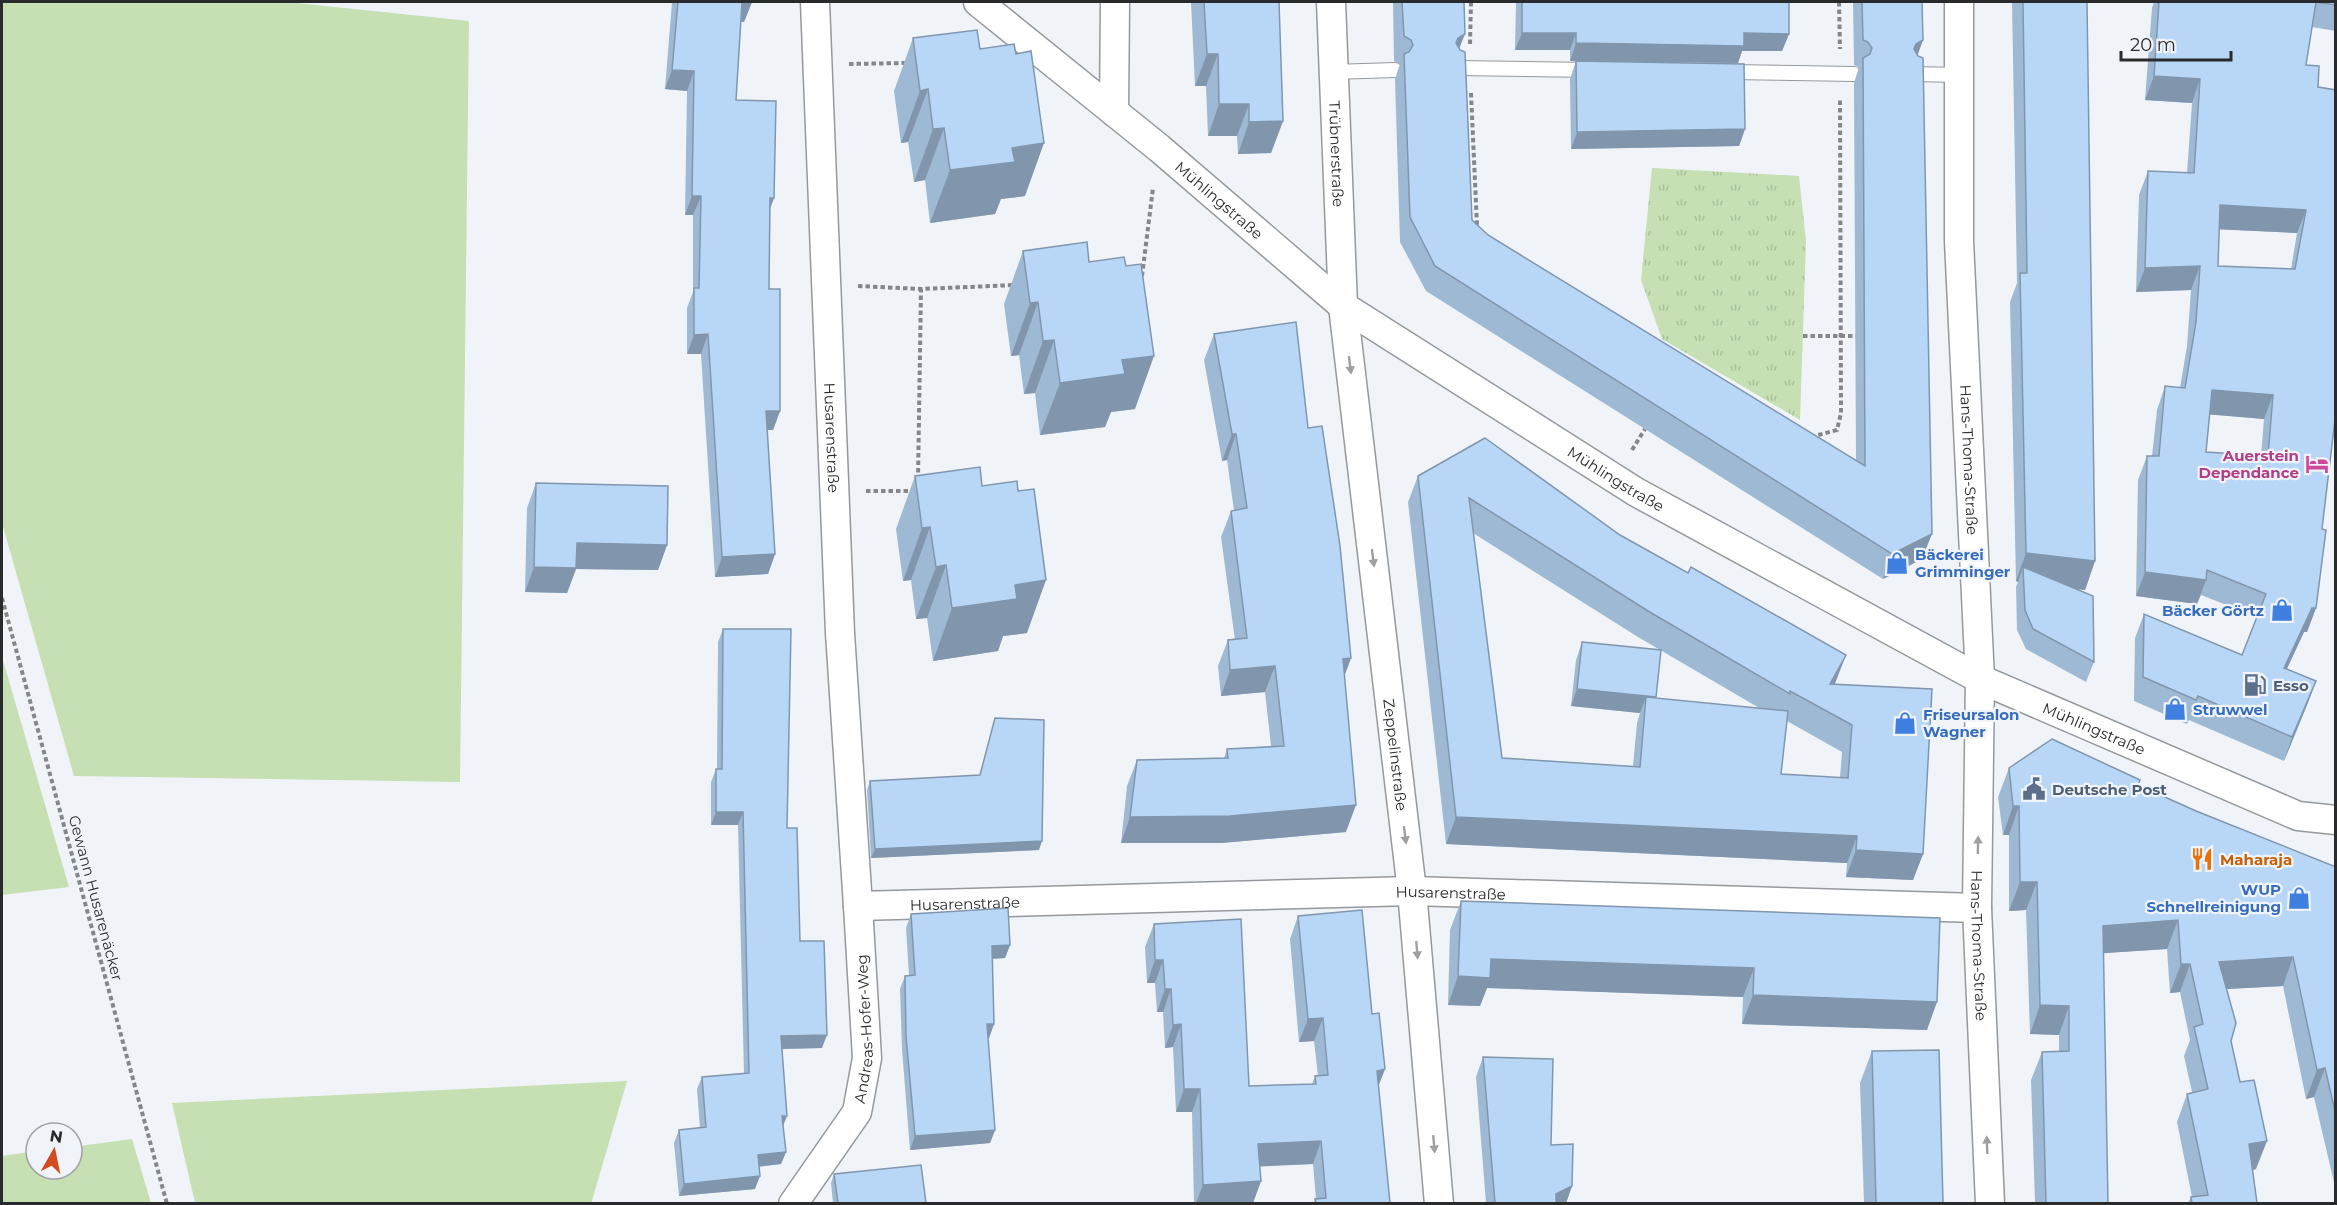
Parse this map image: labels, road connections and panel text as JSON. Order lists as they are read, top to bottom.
{
  "streets": {
    "street": [
      "Trübnerstraße",
      "Mühlingstraße",
      "Husarenstraße",
      "Hans-Thoma-Straße",
      "Zeppelinstraße",
      "Andreas-Hofer-Weg"
    ],
    "path": ["Gewann Husarenäcker"]
  },
  "crossings": [
    ["Trübnerstraße", "Mühlingstraße"],
    ["Trübnerstraße", "Zeppelinstraße"],
    ["Mühlingstraße", "Hans-Thoma-Straße"],
    ["Mühlingstraße", "Zeppelinstraße"],
    ["Husarenstraße", "Hans-Thoma-Straße"],
    ["Husarenstraße", "Zeppelinstraße"],
    ["Husarenstraße", "Andreas-Hofer-Weg"]
  ],
  "one_way": ["Hans-Thoma-Straße", "Zeppelinstraße"],
  "places": {
    "hotel": ["Auerstein Dependance"],
    "shop": [
      "Bäckerei Grimminger",
      "Bäcker Görtz",
      "Struwwel",
      "Friseursalon Wagner",
      "WUP Schnellreinigung"
    ],
    "fuel station": ["Esso"],
    "public building": ["Deutsche Post"],
    "restaurant": ["Maharaja"]
  },
  "scale_bar": "20 m",
  "north": "top"
}
